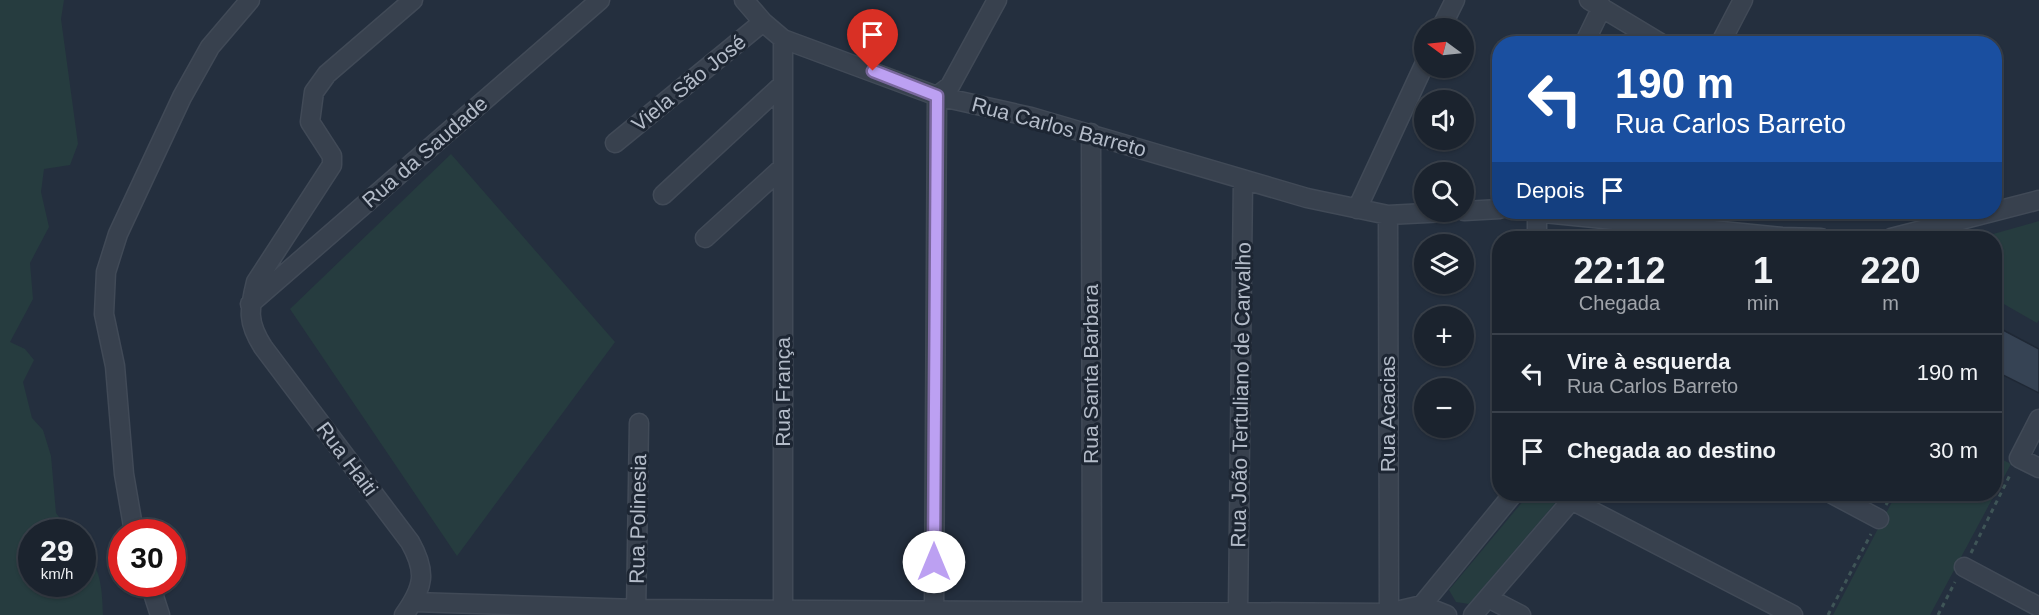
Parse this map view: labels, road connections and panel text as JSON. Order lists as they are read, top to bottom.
{
  "streets": {
    "street": [
      "Viela São José",
      "Rua Carlos Barreto",
      "Rua da Saudade",
      "Rua Santa Barbara",
      "Rua França",
      "Rua João Tertuliano de Carvalho",
      "Rua Acacias",
      "Rua Haiti",
      "Rua Polinesia"
    ]
  },
  "crossings": [
    ["Viela São José", "Rua Carlos Barreto"],
    ["Rua Carlos Barreto", "Rua Santa Barbara"],
    ["Rua Carlos Barreto", "Rua França"],
    ["Rua Carlos Barreto", "Rua João Tertuliano de Carvalho"],
    ["Rua Carlos Barreto", "Rua Acacias"],
    ["Rua da Saudade", "Rua Haiti"]
  ],
  "north": "left",
  "page": {
    "map_buttons": ["+", "−"],
    "turn": ["190 m", "Rua Carlos Barreto"],
    "then": "Depois",
    "eta": [
      "22:12",
      "Chegada",
      "1",
      "min",
      "220",
      "m"
    ],
    "list": [
      {
        "name": "Vire à esquerda",
        "note": "Rua Carlos Barreto",
        "value": "190 m"
      },
      {
        "name": "Chegada ao destino",
        "value": "30 m"
      }
    ],
    "speed": "29 km/h",
    "limit": "30"
  }
}
